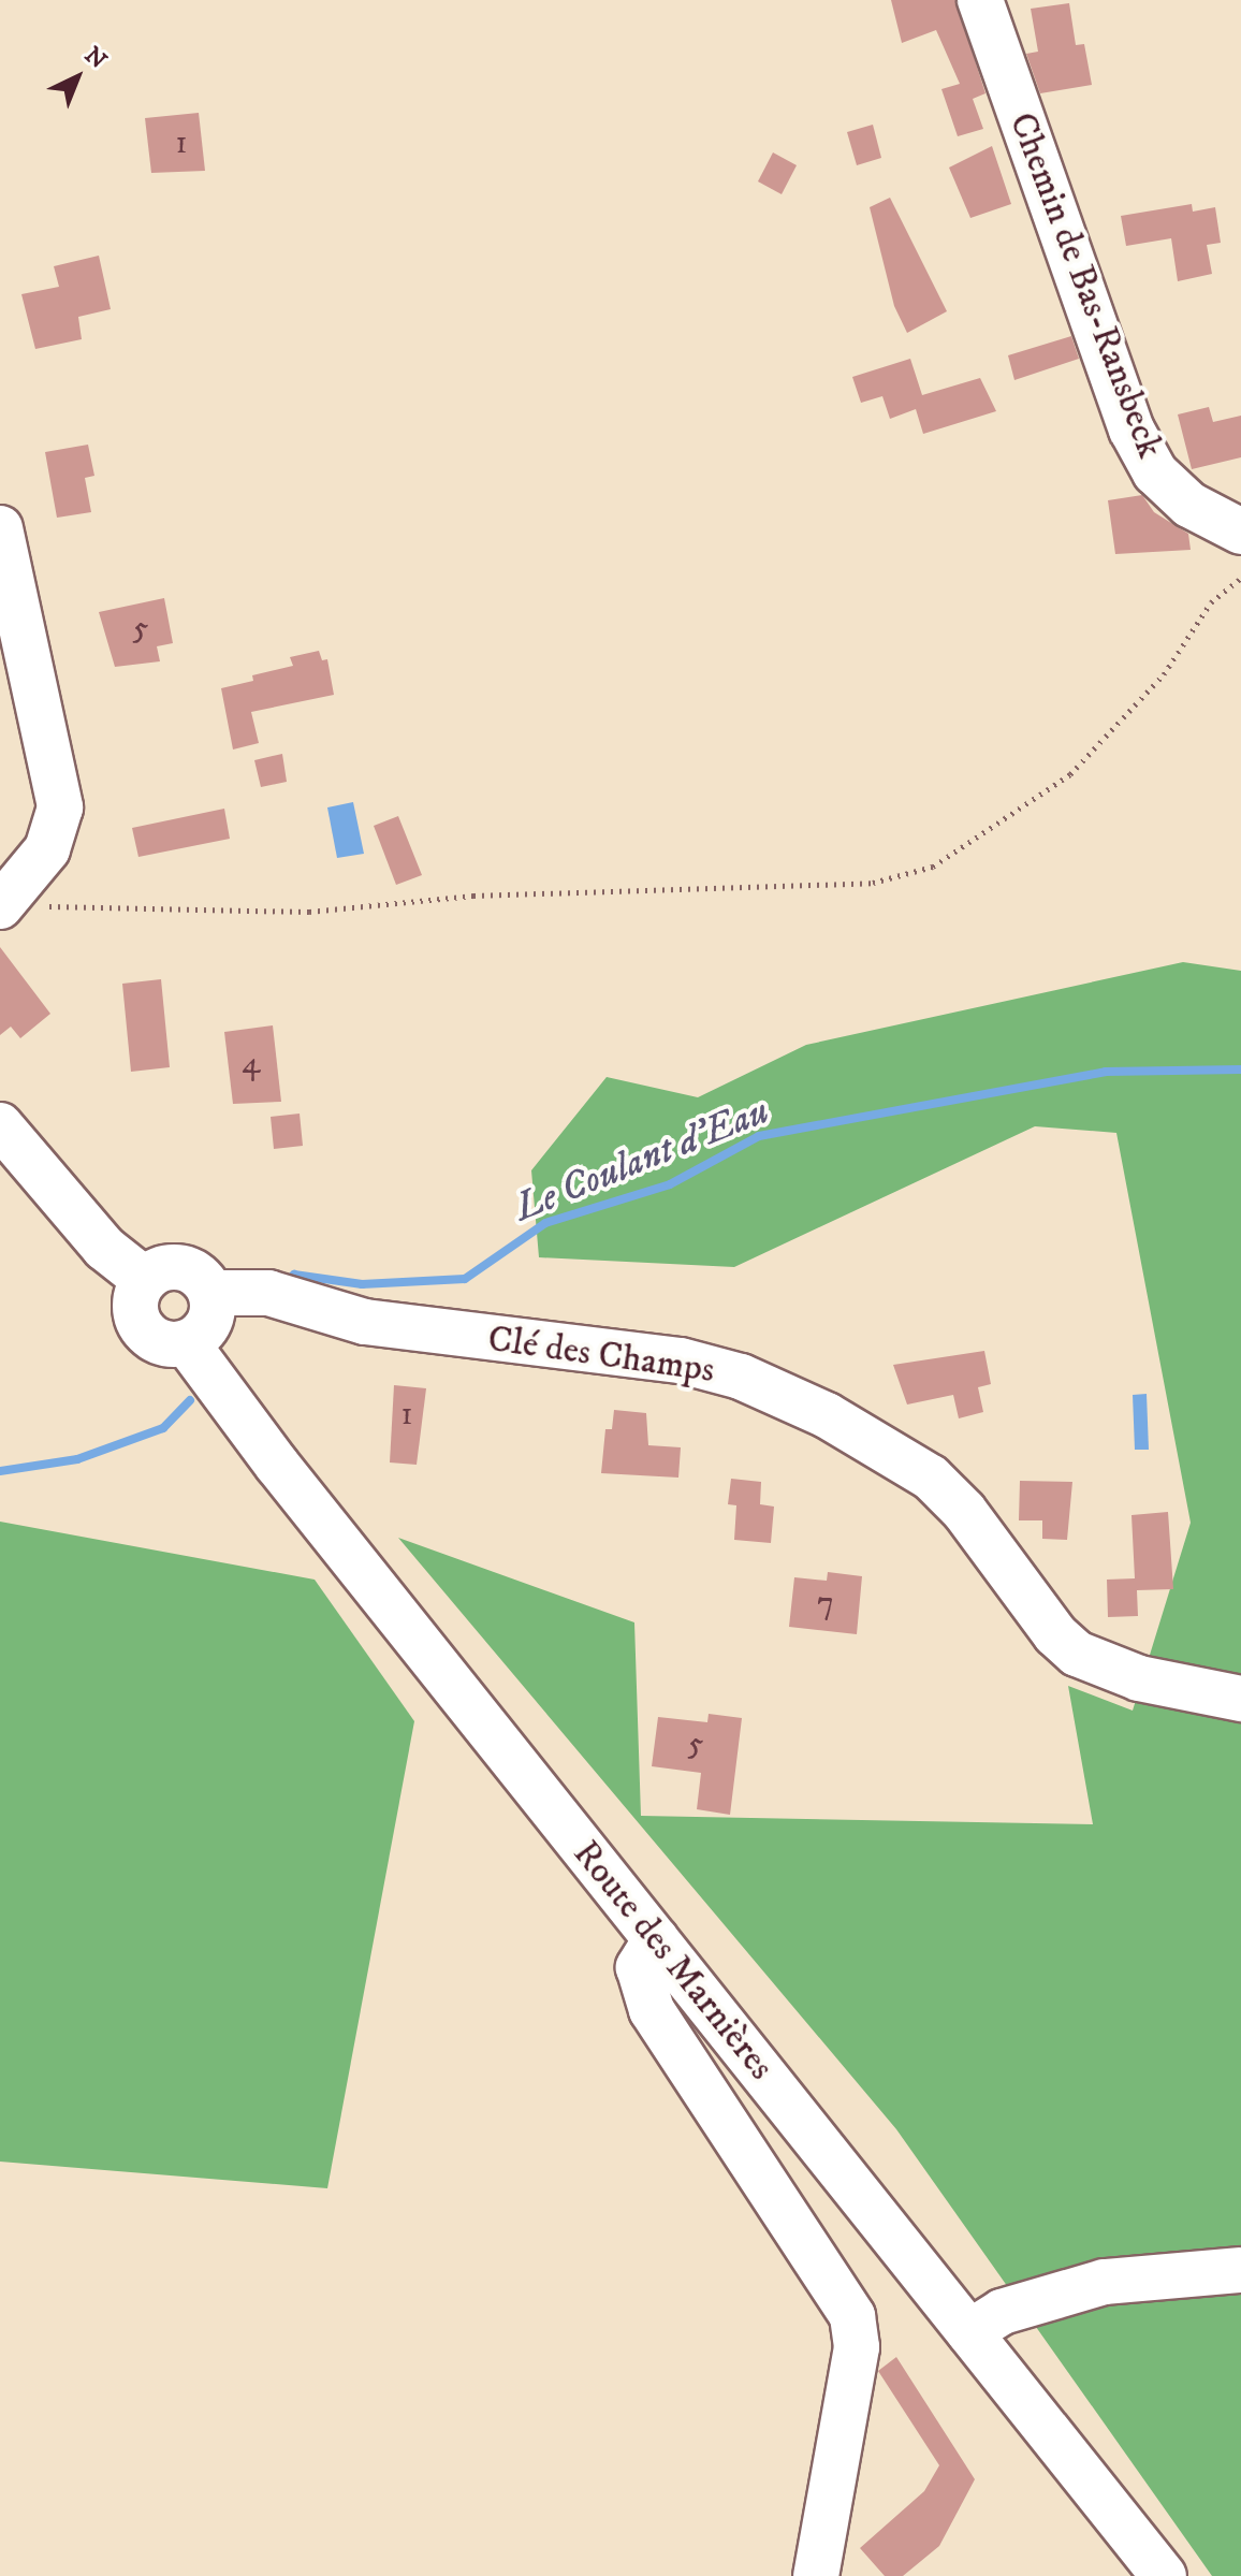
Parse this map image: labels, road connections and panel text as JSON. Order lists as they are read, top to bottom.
{
  "streets": {
    "street": ["Chemin de Bas-Ransbeck", "Clé des Champs", "Route des Marnières"]
  },
  "crossings": [
    ["Clé des Champs", "Route des Marnières"]
  ],
  "water": ["Le Coulant d'Eau"],
  "house_numbers": [
    "1",
    "5",
    "4",
    "1",
    "7",
    "5"
  ],
  "north": "top right"
}
